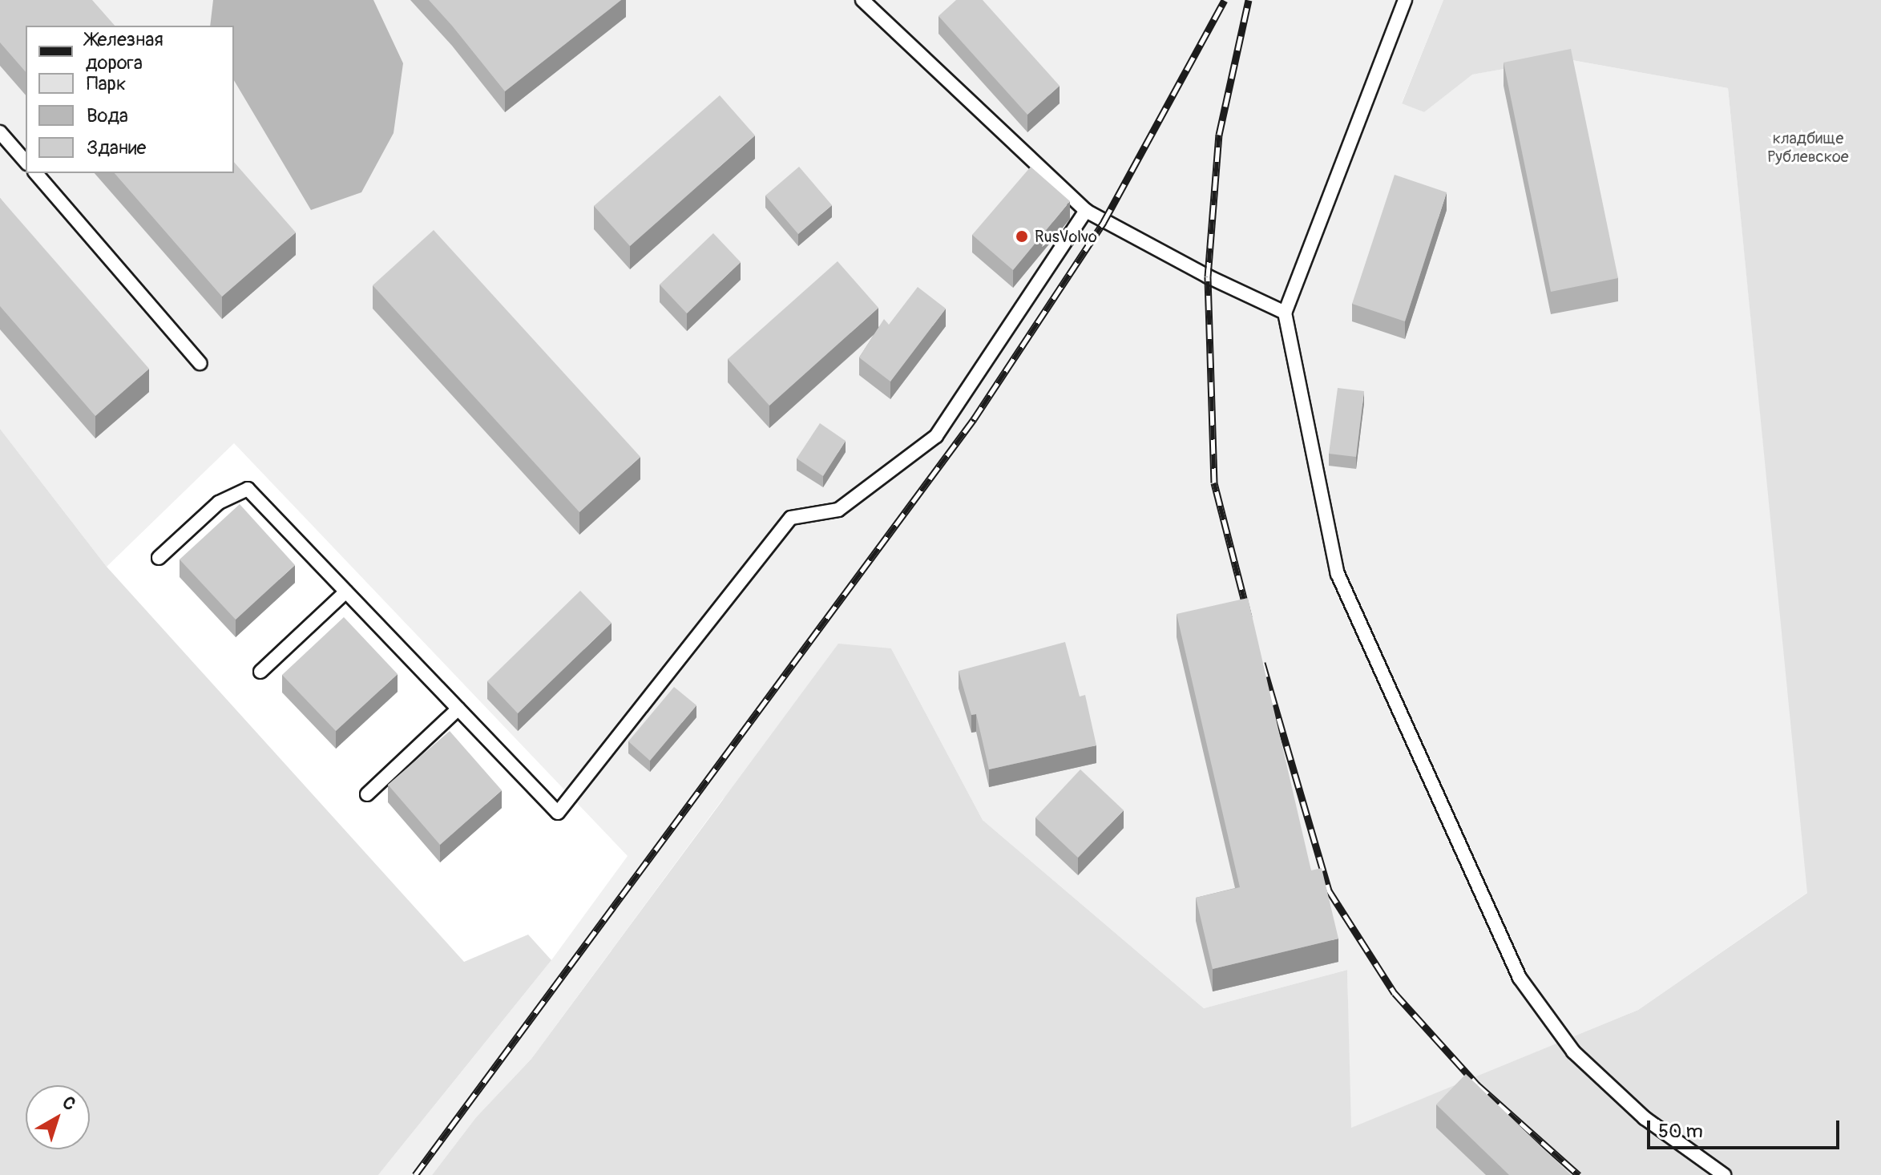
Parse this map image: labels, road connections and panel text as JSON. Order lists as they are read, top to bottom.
{
  "parks": ["кладбище Рублевское"],
  "places": ["RusVolvo"],
  "legend": [
    "Железная дорога",
    "Парк",
    "Вода",
    "Здание"
  ],
  "scale_bar": "50 m",
  "north": "top right"
}
